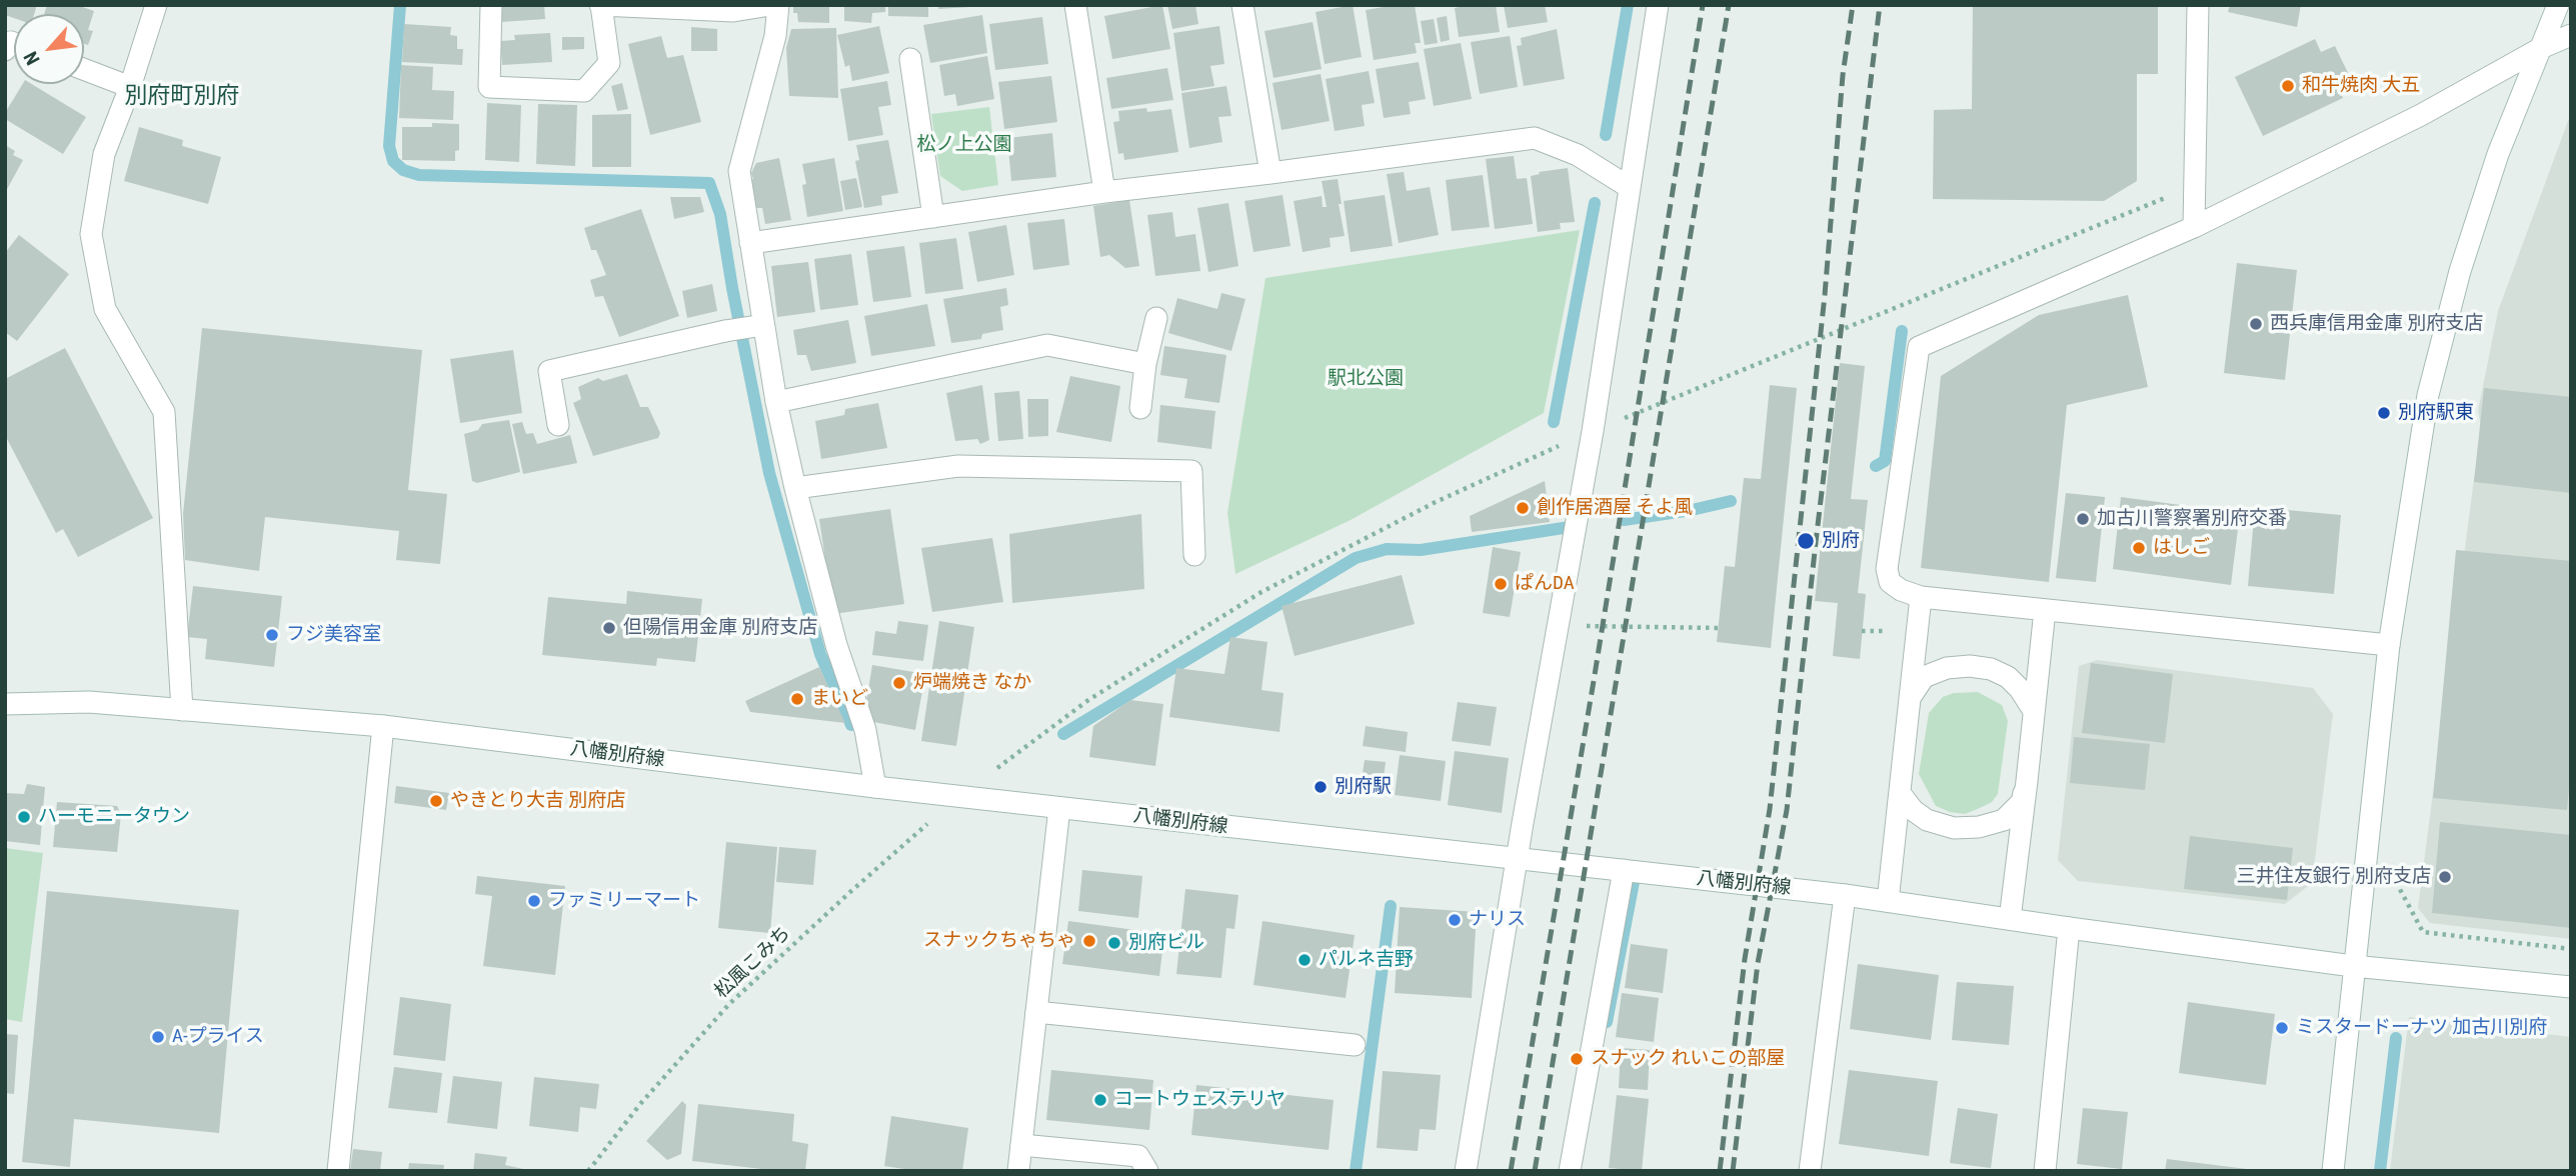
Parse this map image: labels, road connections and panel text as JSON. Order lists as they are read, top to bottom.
{
  "streets": {
    "street": ["八幡別府線"],
    "path": ["松風こみち"]
  },
  "crossings": [
    ["八幡別府線", "松風こみち"]
  ],
  "districts": ["別府町別府"],
  "parks": ["松ノ上公園", "駅北公園"],
  "places": [
    "和牛焼肉 大五",
    "西兵庫信用金庫 別府支店",
    "別府駅東",
    "創作居酒屋 そよ風",
    "加古川警察署別府交番",
    "別府",
    "はしご",
    "ぱんDA",
    "但陽信用金庫 別府支店",
    "フジ美容室",
    "炉端焼き なか",
    "まいど",
    "別府駅",
    "やきとり大吉 別府店",
    "ハーモニータウン",
    "三井住友銀行 別府支店",
    "ファミリーマート",
    "ナリス",
    "スナックちゃちゃ",
    "別府ビル",
    "パルネ吉野",
    "ミスタードーナツ 加古川別府",
    "A-プライス",
    "スナック れいこの部屋",
    "コートウェステリヤ"
  ],
  "north": "bottom left"
}
